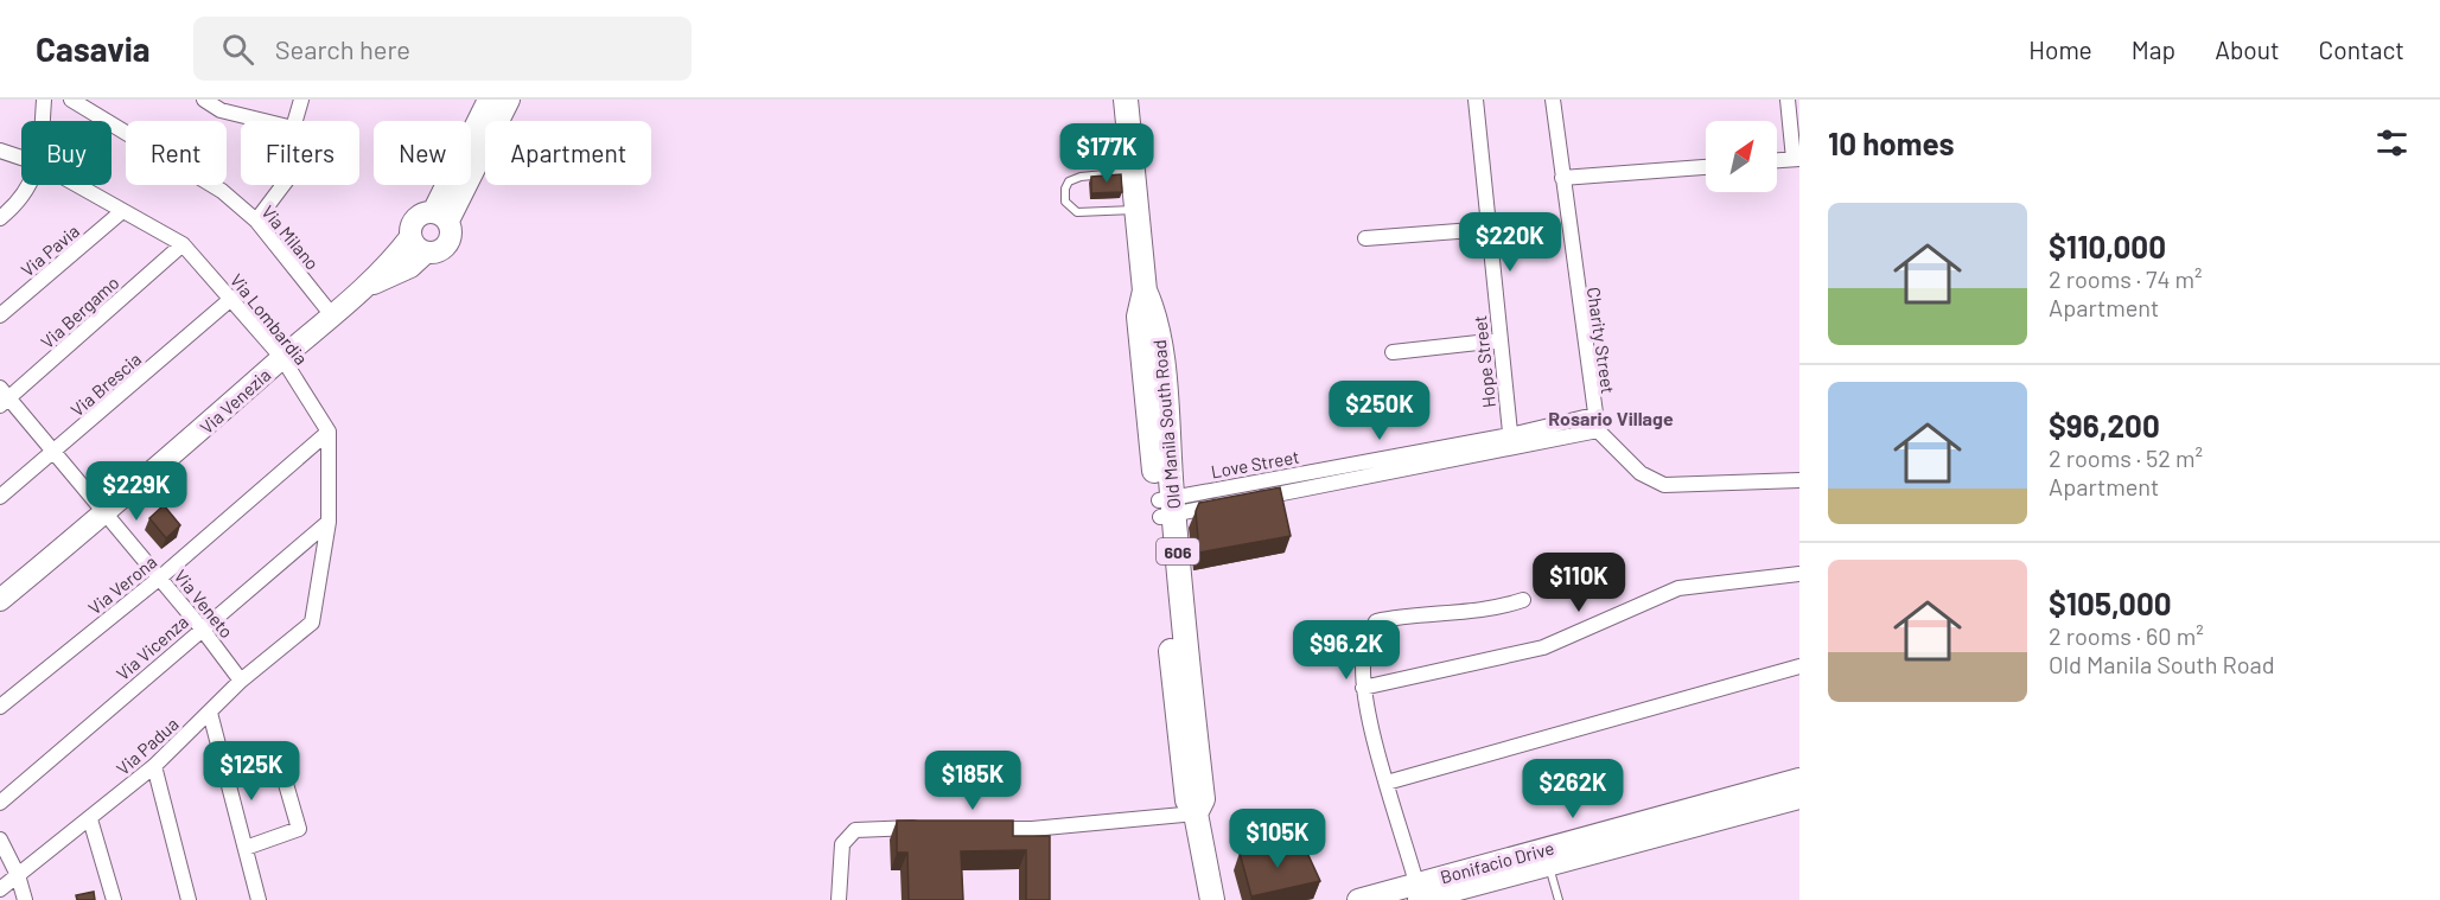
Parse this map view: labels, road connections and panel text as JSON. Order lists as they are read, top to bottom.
{
  "streets": {
    "main road": ["Old Manila South Road", "606"],
    "street": [
      "Via Milano",
      "Via Pavia",
      "Via Bergamo",
      "Via Lombardia",
      "Charity Street",
      "Hope Street",
      "Via Brescia",
      "Via Venezia",
      "Love Street",
      "Via Verona",
      "Via Veneto",
      "Via Vicenza",
      "Via Padua",
      "Bonifacio Drive"
    ]
  },
  "crossings": [
    ["Via Milano", "Via Venezia"],
    ["Via Pavia", "Via Lombardia"],
    ["Via Bergamo", "Via Lombardia"],
    ["Via Bergamo", "Via Veneto"],
    ["Via Lombardia", "Via Brescia"],
    ["Via Lombardia", "Via Venezia"],
    ["Via Lombardia", "Via Verona"],
    ["Charity Street", "Love Street"],
    ["Hope Street", "Love Street"],
    ["Via Brescia", "Via Veneto"],
    ["Via Venezia", "Via Veneto"],
    ["Old Manila South Road", "Love Street"],
    ["Via Verona", "Via Veneto"],
    ["Via Veneto", "Via Vicenza"],
    ["Via Veneto", "Via Padua"],
    ["Via Vicenza", "Via Padua"]
  ],
  "districts": ["Rosario Village"],
  "north": "top right",
  "page": {
    "header": "Casavia",
    "search": "Search here",
    "nav": [
      "Home",
      "Map",
      "About",
      "Contact"
    ],
    "heading": "10 homes",
    "chip": [
      "Buy",
      "Rent",
      "Filters",
      "New",
      "Apartment"
    ],
    "price": [
      "$177K",
      "$220K",
      "$250K",
      "$229K",
      "$110K",
      "$96.2K",
      "$125K",
      "$185K",
      "$262K",
      "$105K"
    ],
    "list": [
      {
        "name": "$110,000",
        "note": "2 rooms · 74 m² · Apartment"
      },
      {
        "name": "$96,200",
        "note": "2 rooms · 52 m² · Apartment"
      },
      {
        "name": "$105,000",
        "note": "2 rooms · 60 m² · Old Manila South Road"
      }
    ]
  }
}
